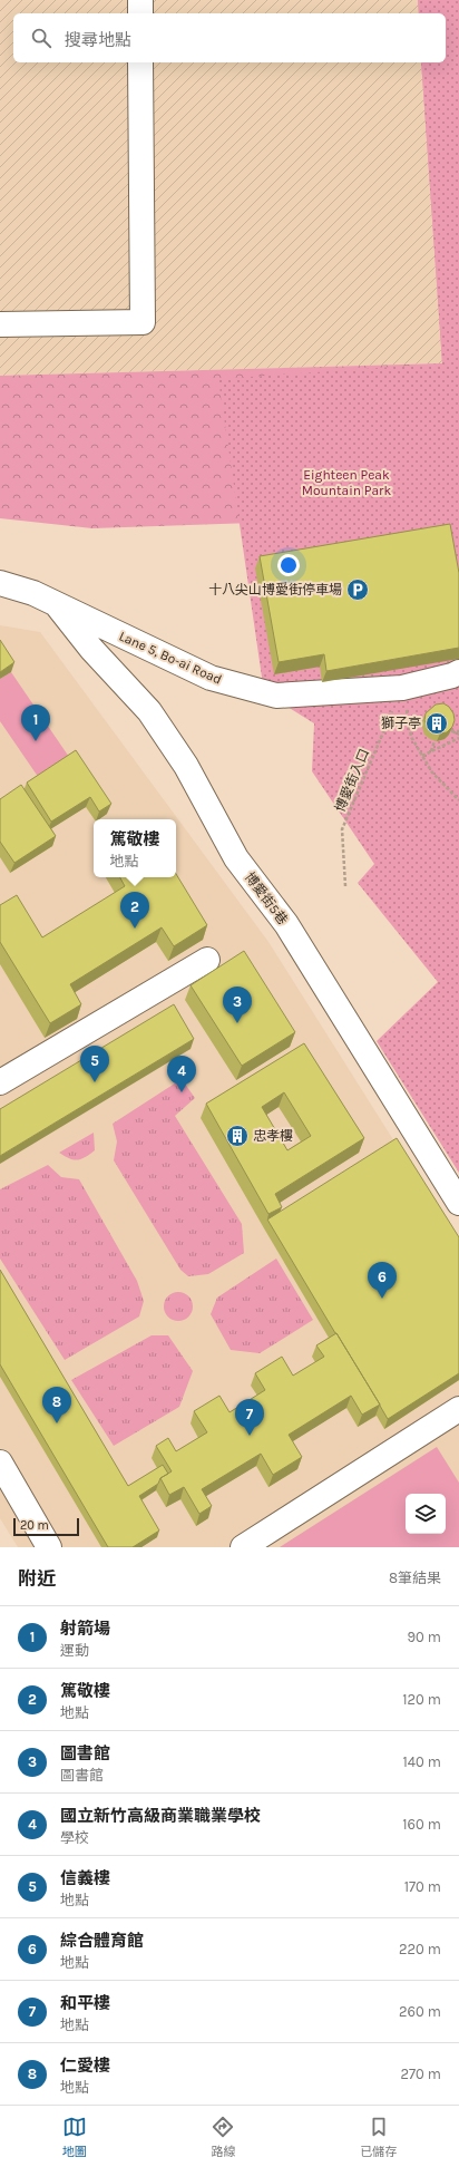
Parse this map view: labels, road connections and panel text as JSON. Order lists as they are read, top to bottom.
{
  "streets": {
    "lane": ["Lane 5, Bo-ai Road", "博愛街5巷"],
    "path": ["博愛街入口"]
  },
  "crossings": [
    ["Lane 5, Bo-ai Road", "博愛街入口"],
    ["Lane 5, Bo-ai Road", "博愛街5巷"]
  ],
  "parks": ["Eighteen Peak Mountain Park"],
  "places": {
    "parking": ["十八尖山博愛街停車場"],
    "building": ["獅子亭", "忠孝樓"]
  },
  "scale_bar": "20 m",
  "page": {
    "search": "搜尋地點",
    "pins": [
      "1",
      "2",
      "3",
      "5",
      "4",
      "6",
      "8",
      "7"
    ],
    "popup": ["篤敬樓", "地點"],
    "scale": "20 m",
    "heading": ["附近", "8筆結果"],
    "list": [
      {
        "mark": "1",
        "name": "射箭場",
        "note": "運動",
        "value": "90 m"
      },
      {
        "mark": "2",
        "name": "篤敬樓",
        "note": "地點",
        "value": "120 m"
      },
      {
        "mark": "3",
        "name": "圖書館",
        "note": "圖書館",
        "value": "140 m"
      },
      {
        "mark": "4",
        "name": "國立新竹高級商業職業學校",
        "note": "學校",
        "value": "160 m"
      },
      {
        "mark": "5",
        "name": "信義樓",
        "note": "地點",
        "value": "170 m"
      },
      {
        "mark": "6",
        "name": "綜合體育館",
        "note": "地點",
        "value": "220 m"
      },
      {
        "mark": "7",
        "name": "和平樓",
        "note": "地點",
        "value": "260 m"
      },
      {
        "mark": "8",
        "name": "仁愛樓",
        "note": "地點",
        "value": "270 m"
      }
    ],
    "nav": ["地圖", "路線", "已儲存"]
  }
}
